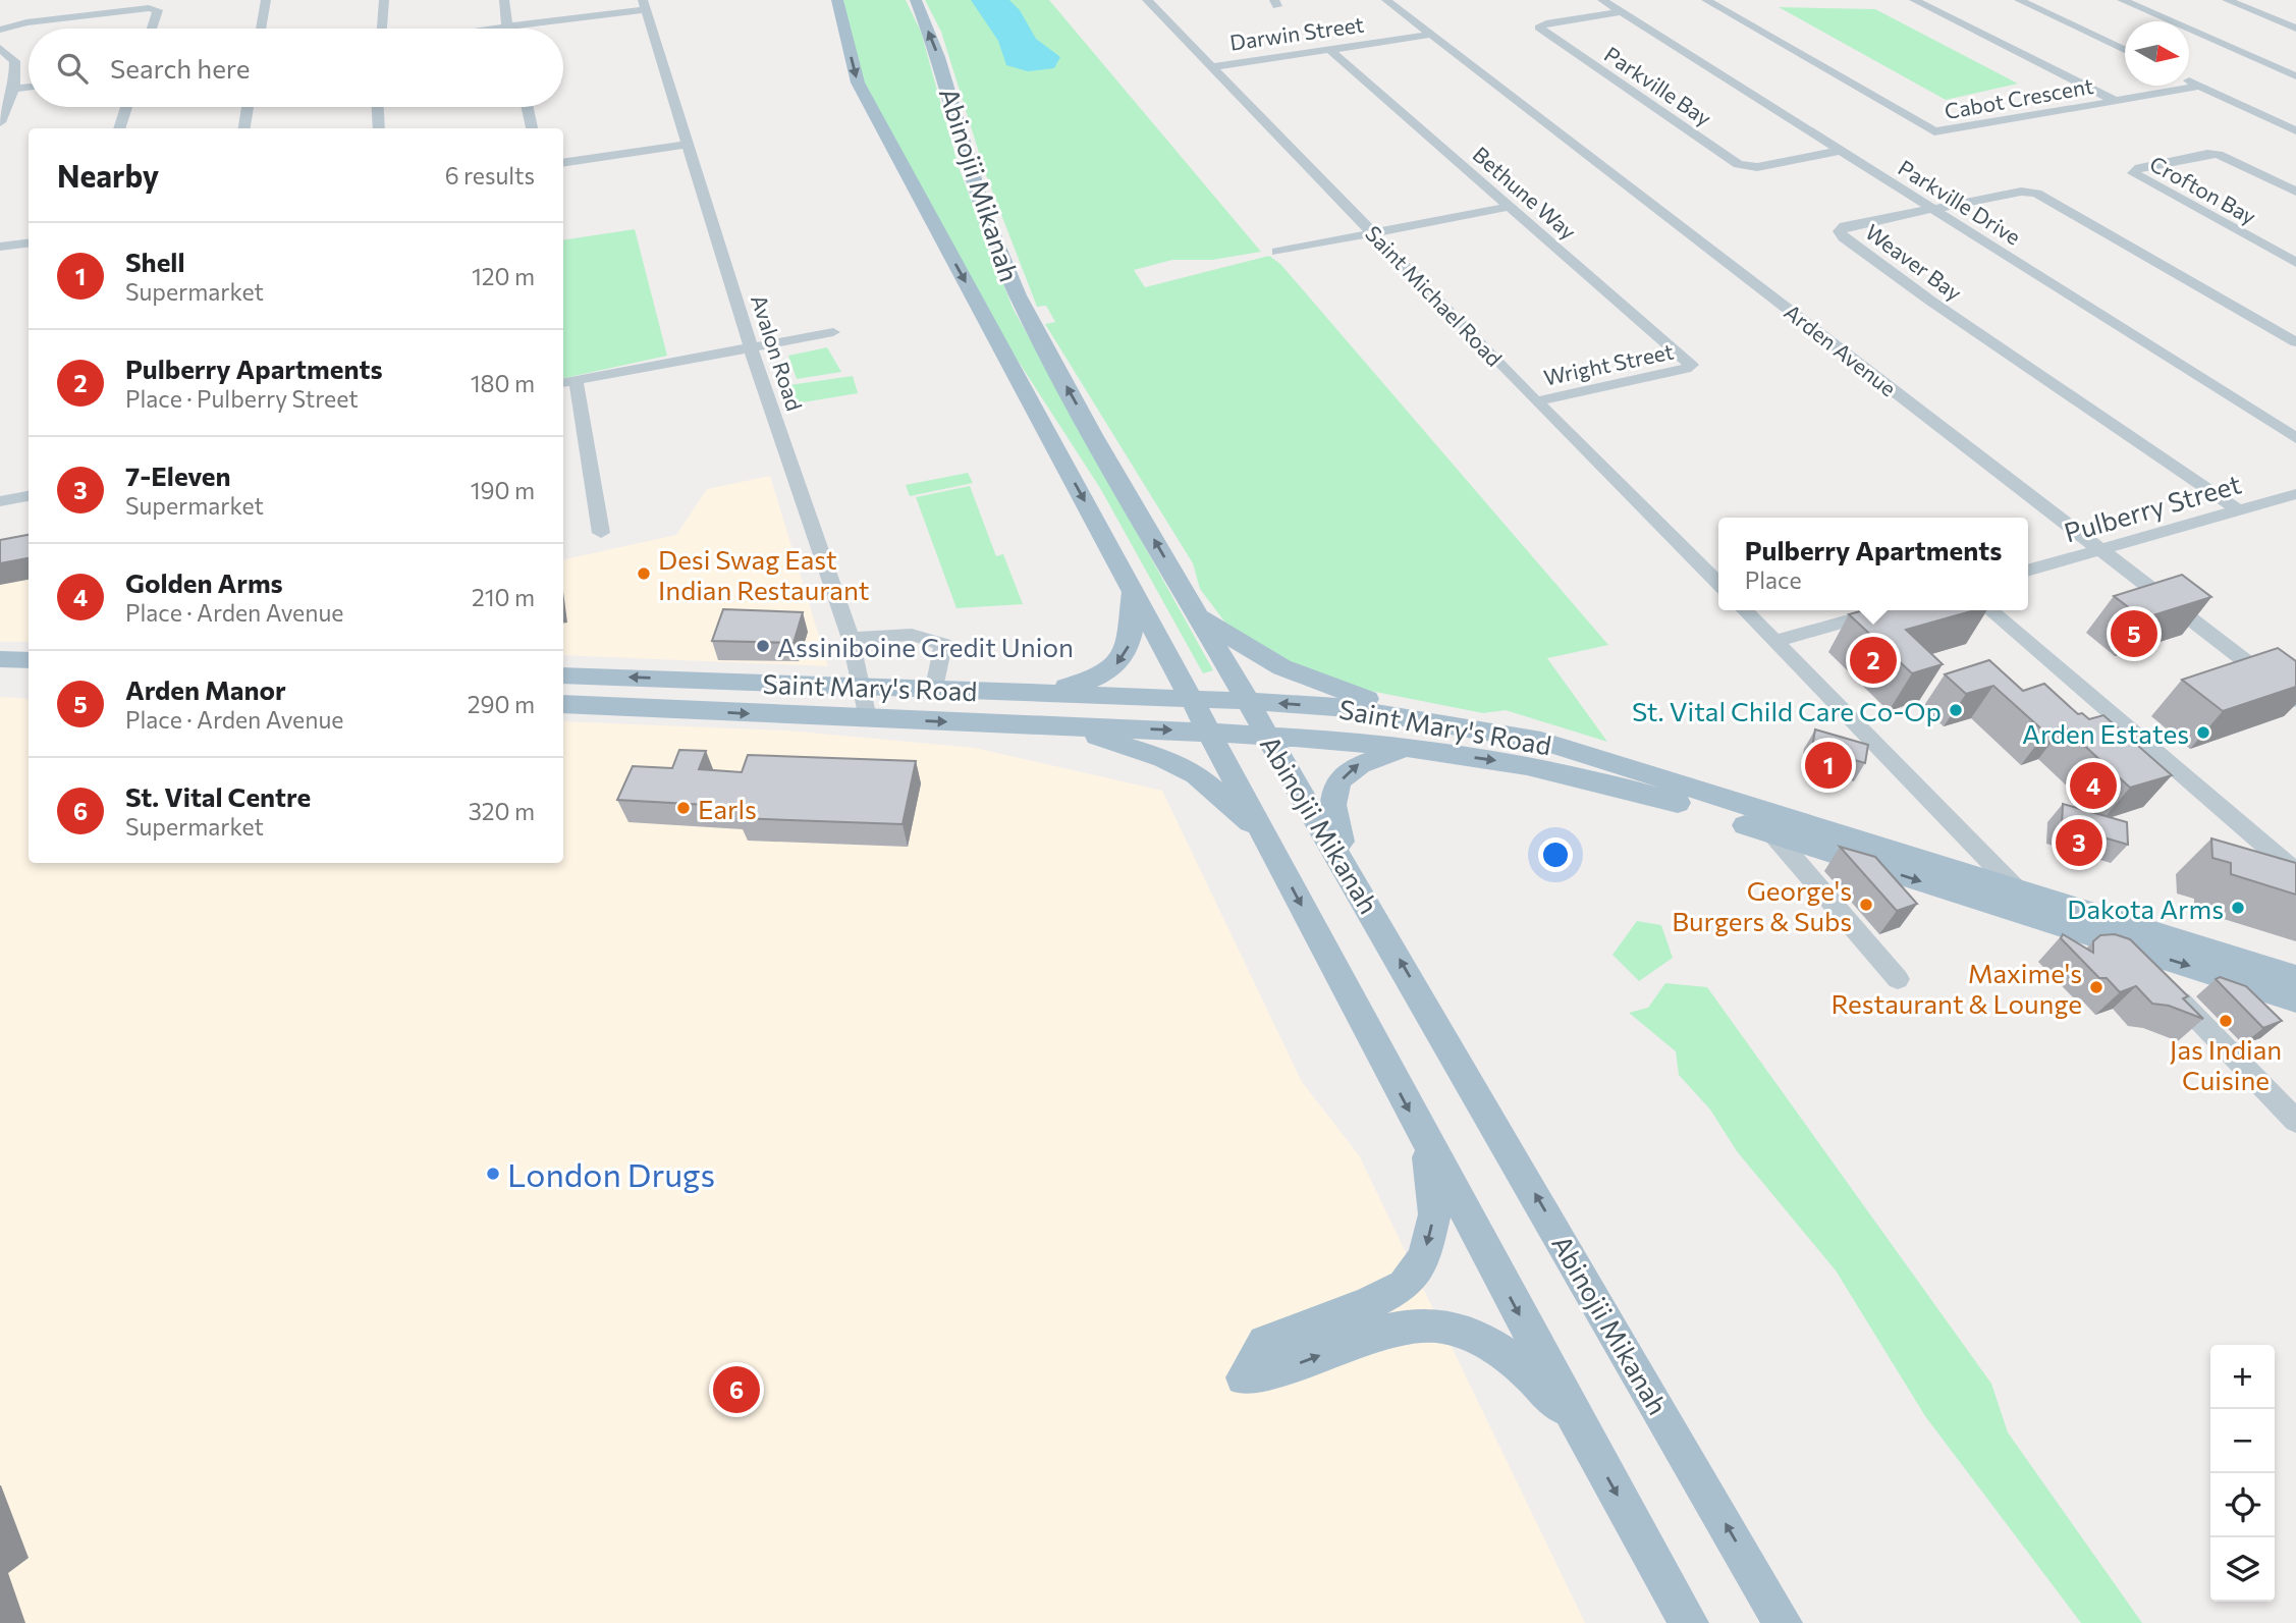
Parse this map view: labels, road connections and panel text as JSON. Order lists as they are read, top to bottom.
{
  "streets": {
    "main road": ["Abinojii Mikanah", "Saint Mary's Road"],
    "street": [
      "Darwin Street",
      "Parkville Bay",
      "Cabot Crescent",
      "Crofton Bay",
      "Bethune Way",
      "Parkville Drive",
      "Weaver Bay",
      "Saint Michael Road",
      "Arden Avenue",
      "Avalon Road",
      "Wright Street",
      "Pulberry Street"
    ]
  },
  "crossings": [
    ["Darwin Street", "Bethune Way"],
    ["Darwin Street", "Saint Michael Road"],
    ["Darwin Street", "Arden Avenue"],
    ["Parkville Bay", "Parkville Drive"],
    ["Abinojii Mikanah", "Saint Mary's Road"],
    ["Bethune Way", "Wright Street"],
    ["Parkville Drive", "Weaver Bay"],
    ["Weaver Bay", "Pulberry Street"],
    ["Saint Michael Road", "Wright Street"],
    ["Arden Avenue", "Pulberry Street"],
    ["Avalon Road", "Saint Mary's Road"]
  ],
  "places": [
    "Desi Swag East Indian Restaurant",
    "Assiniboine Credit Union",
    "St. Vital Child Care Co-Op",
    "Arden Estates",
    "Earls",
    "George's Burgers & Subs",
    "Dakota Arms",
    "Maxime's Restaurant & Lounge",
    "Jas Indian Cuisine",
    "London Drugs"
  ],
  "north": "right",
  "page": {
    "search": "Search here",
    "heading": ["Nearby", "6 results"],
    "list": [
      {
        "mark": "1",
        "name": "Shell",
        "note": "Supermarket",
        "value": "120 m"
      },
      {
        "mark": "2",
        "name": "Pulberry Apartments",
        "note": "Place · Pulberry Street",
        "value": "180 m"
      },
      {
        "mark": "3",
        "name": "7-Eleven",
        "note": "Supermarket",
        "value": "190 m"
      },
      {
        "mark": "4",
        "name": "Golden Arms",
        "note": "Place · Arden Avenue",
        "value": "210 m"
      },
      {
        "mark": "5",
        "name": "Arden Manor",
        "note": "Place · Arden Avenue",
        "value": "290 m"
      },
      {
        "mark": "6",
        "name": "St. Vital Centre",
        "note": "Supermarket",
        "value": "320 m"
      }
    ],
    "popup": ["Pulberry Apartments", "Place"],
    "pins": [
      "5",
      "2",
      "1",
      "4",
      "3",
      "6"
    ],
    "map_buttons": ["+", "−"]
  }
}
